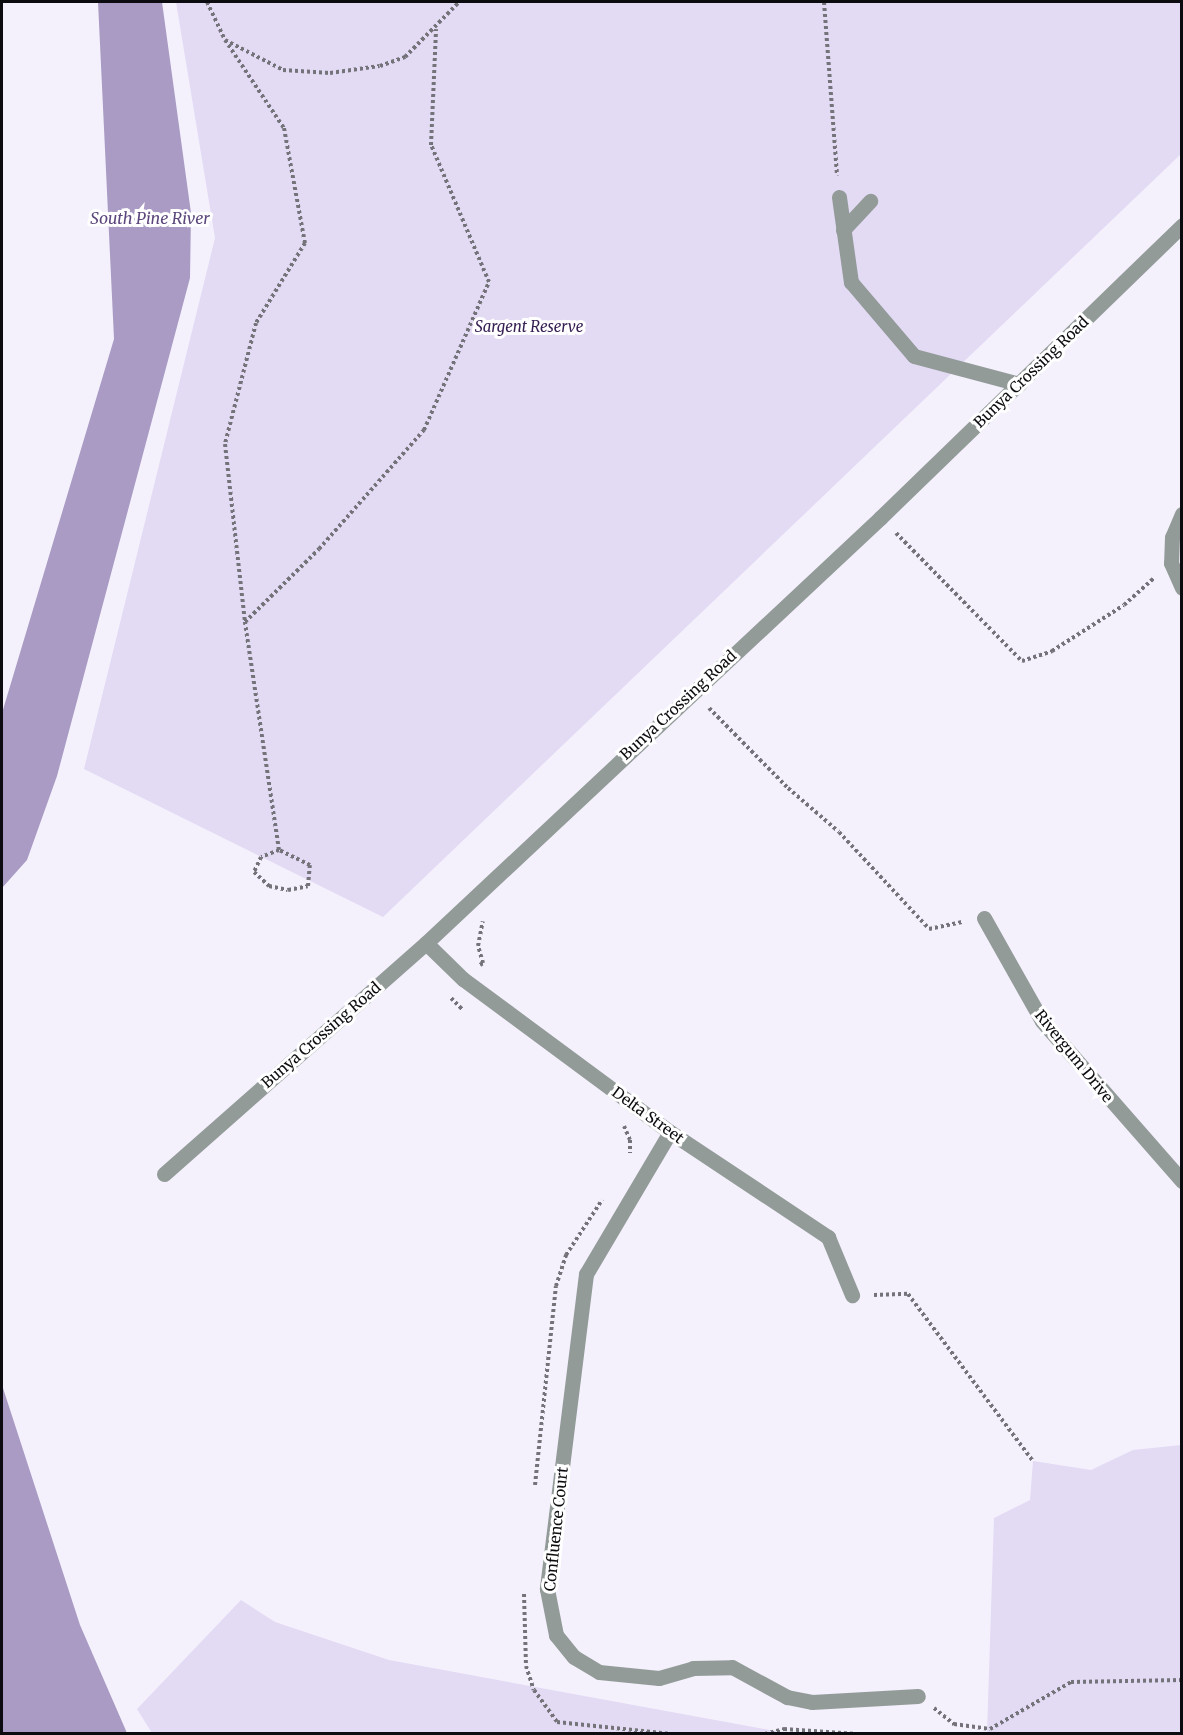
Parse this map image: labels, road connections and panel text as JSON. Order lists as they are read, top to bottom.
{
  "streets": {
    "street": [
      "Bunya Crossing Road",
      "Rivergum Drive",
      "Delta Street",
      "Confluence Court"
    ]
  },
  "crossings": [
    ["Bunya Crossing Road", "Delta Street"],
    ["Delta Street", "Confluence Court"]
  ],
  "water": ["South Pine River"],
  "parks": ["Sargent Reserve"]
}
